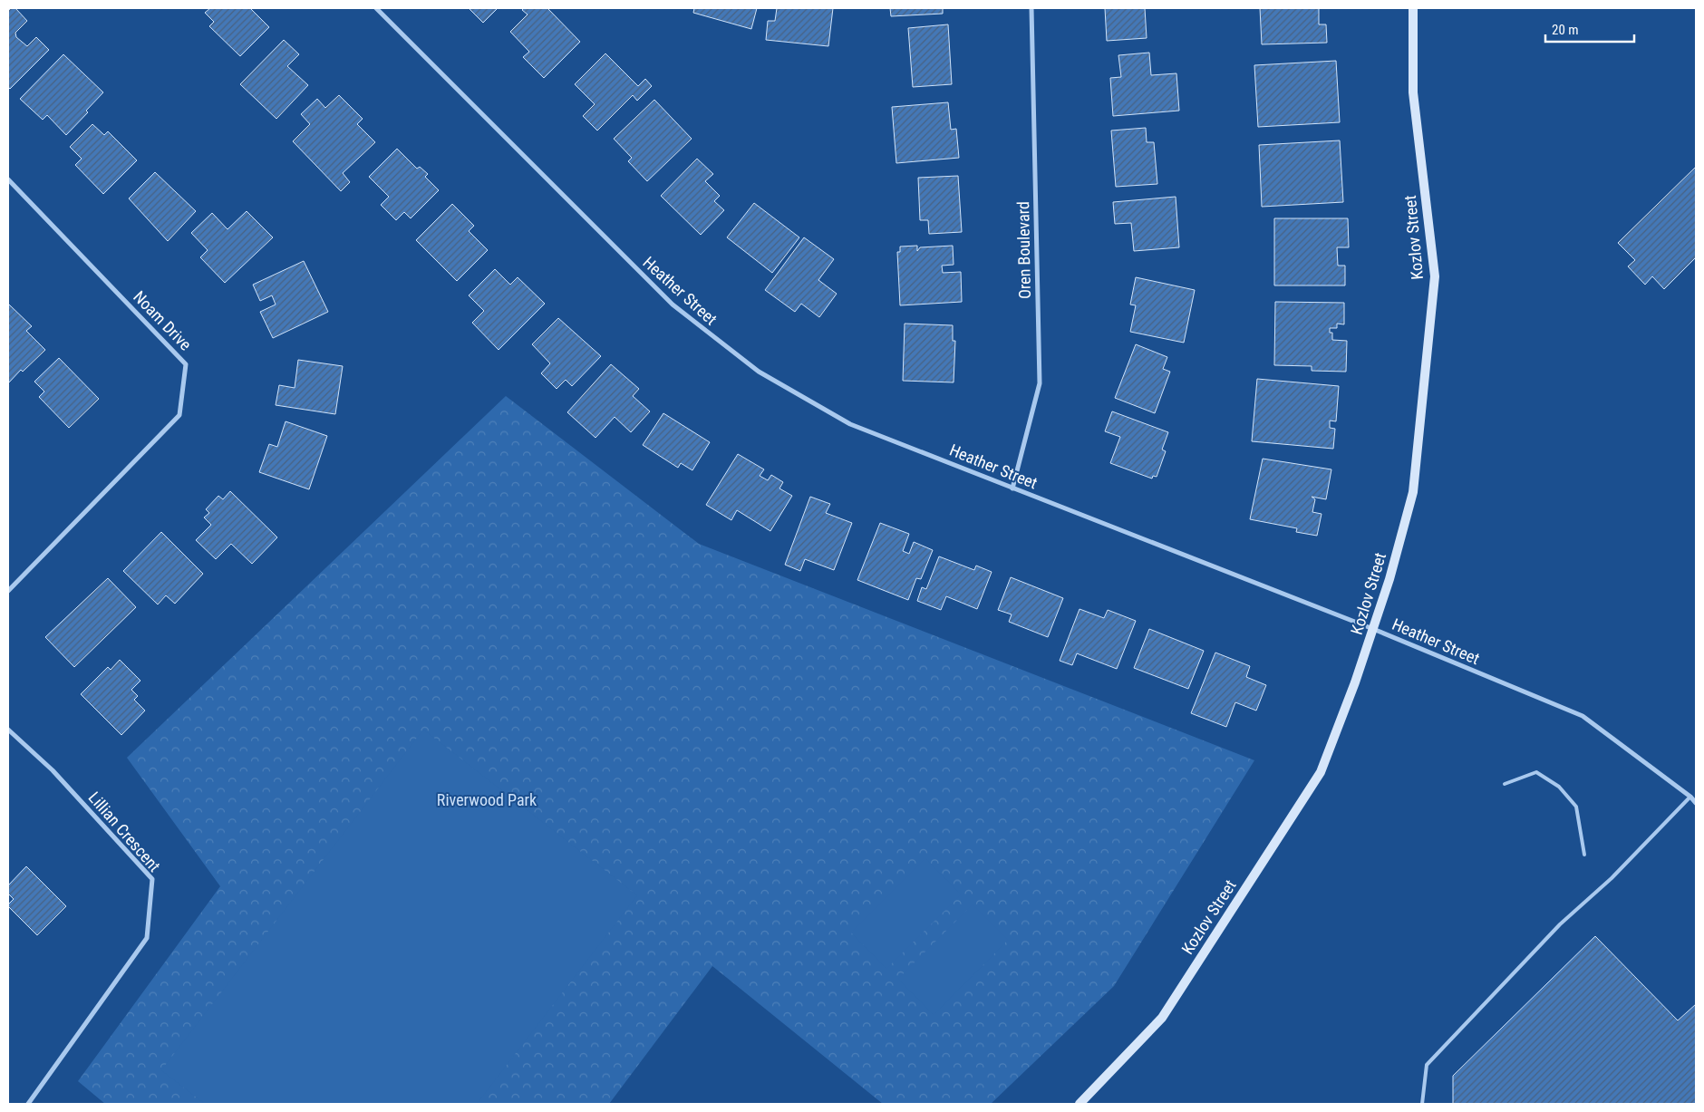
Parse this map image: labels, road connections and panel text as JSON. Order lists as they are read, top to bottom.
{
  "streets": {
    "street": [
      "Kozlov Street",
      "Oren Boulevard",
      "Heather Street",
      "Noam Drive",
      "Lillian Crescent"
    ]
  },
  "crossings": [
    ["Kozlov Street", "Heather Street"],
    ["Oren Boulevard", "Heather Street"]
  ],
  "parks": ["Riverwood Park"],
  "scale_bar": "20 m"
}
